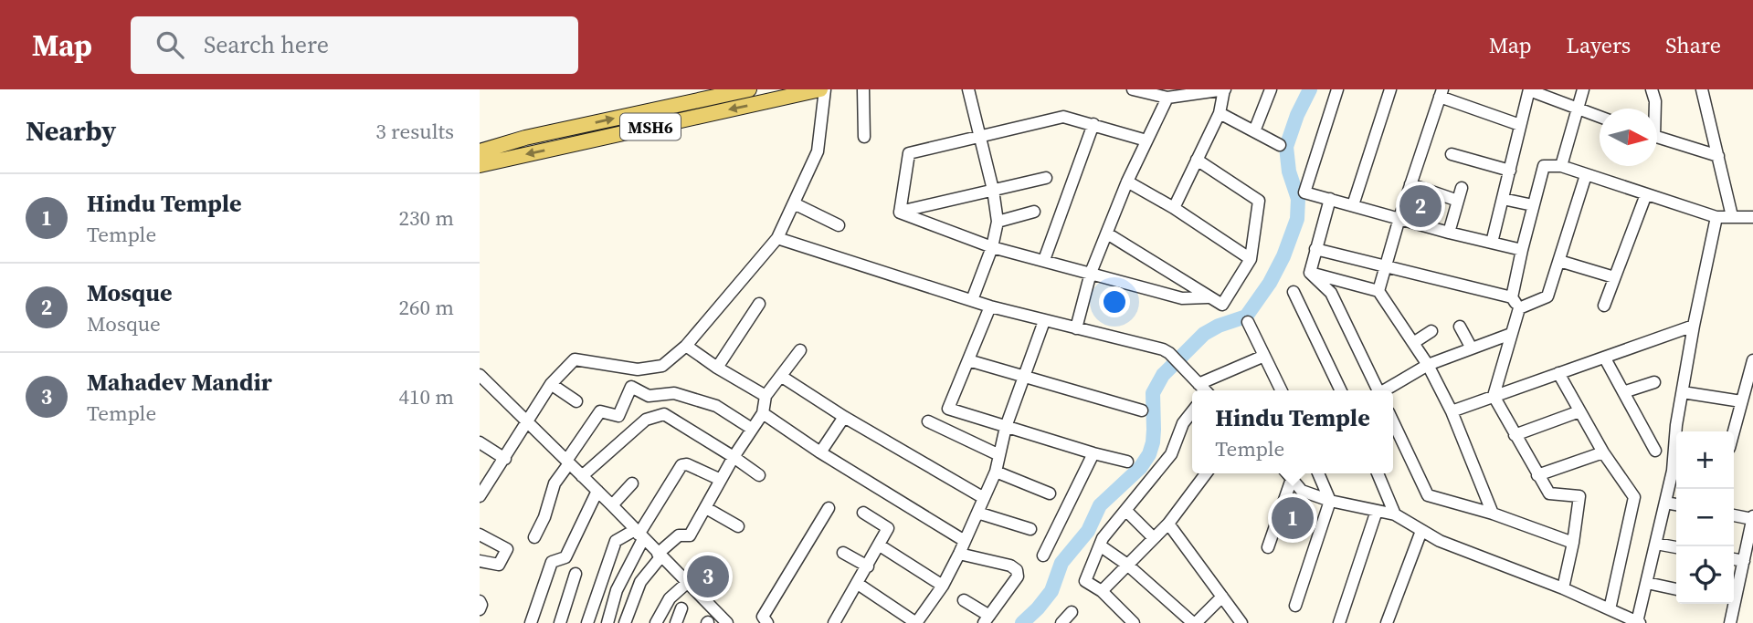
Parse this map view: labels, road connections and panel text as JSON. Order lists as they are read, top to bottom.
{
  "streets": {
    "main road": ["MSH6"]
  },
  "north": "right",
  "page": {
    "header": "Map",
    "search": "Search here",
    "nav": ["Map", "Layers", "Share"],
    "heading": ["Nearby", "3 results"],
    "list": [
      {
        "mark": "1",
        "name": "Hindu Temple",
        "note": "Temple",
        "value": "230 m"
      },
      {
        "mark": "2",
        "name": "Mosque",
        "note": "Mosque",
        "value": "260 m"
      },
      {
        "mark": "3",
        "name": "Mahadev Mandir",
        "note": "Temple",
        "value": "410 m"
      }
    ],
    "pins": ["2", "1", "3"],
    "popup": ["Hindu Temple", "Temple"],
    "map_buttons": ["+", "−"]
  }
}
